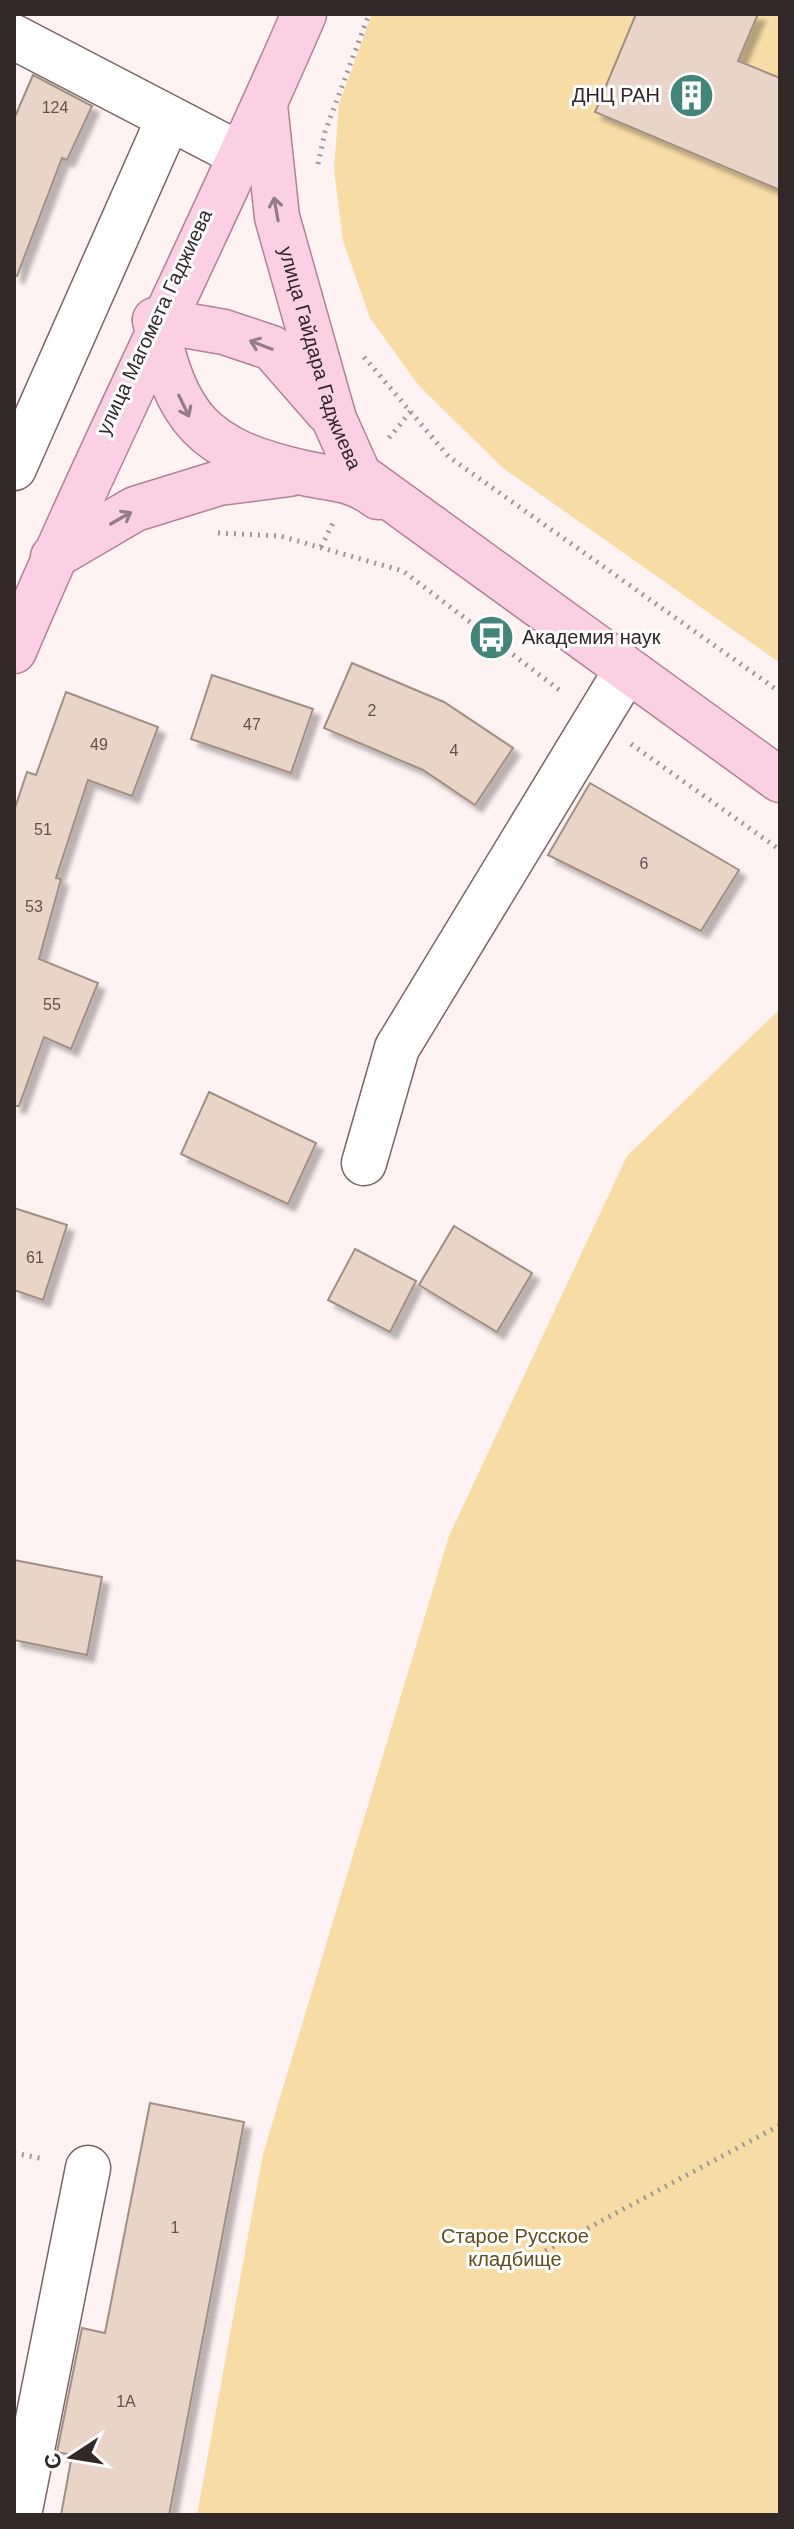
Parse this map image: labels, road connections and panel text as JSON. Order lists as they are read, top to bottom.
{
  "streets": {
    "main road": ["улица Магомета Гаджиева", "улица Гайдара Гаджиева"]
  },
  "crossings": [
    ["улица Магомета Гаджиева", "улица Гайдара Гаджиева"]
  ],
  "parks": ["Старое Русское кладбище"],
  "places": {
    "building": ["ДНЦ РАН"],
    "bus stop": ["Академия наук"]
  },
  "house_numbers": [
    "124",
    "2",
    "47",
    "49",
    "4",
    "51",
    "6",
    "53",
    "55",
    "61",
    "1",
    "1А"
  ],
  "north": "left"
}
